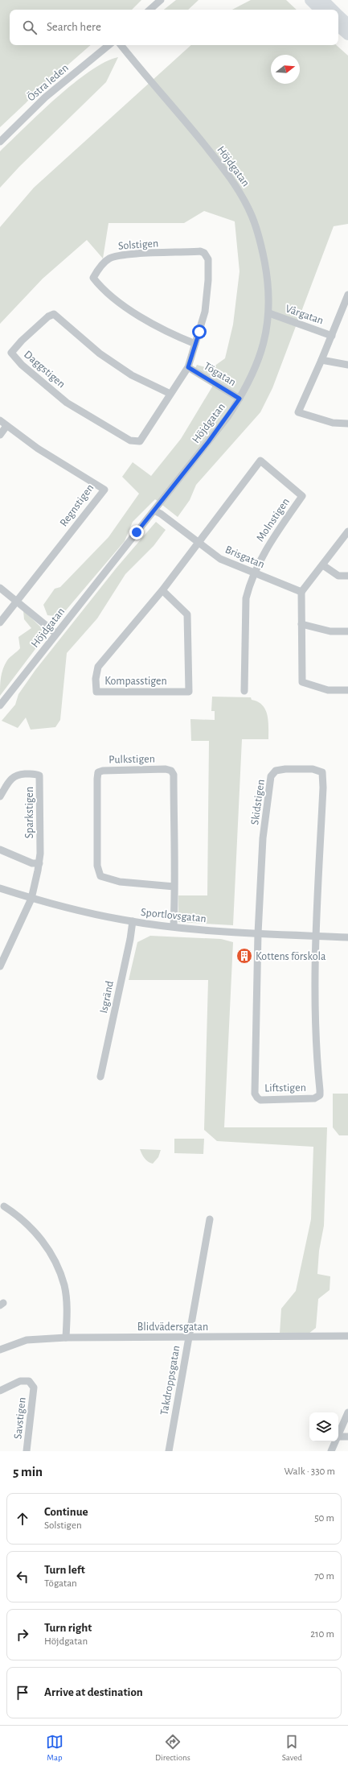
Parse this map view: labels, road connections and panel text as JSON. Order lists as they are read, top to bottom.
{
  "streets": {
    "street": [
      "Östra leden",
      "Höjdgatan",
      "Solstigen",
      "Vårgatan",
      "Daggstigen",
      "Tögatan",
      "Regnstigen",
      "Molnstigen",
      "Brisgatan",
      "Kompasstigen",
      "Pulkstigen",
      "Skidstigen",
      "Sparkstigen",
      "Sportlovsgatan",
      "Isgränd",
      "Liftstigen",
      "Blidvädersgatan",
      "Takdroppsgatan",
      "Savstigen"
    ]
  },
  "crossings": [
    ["Höjdgatan", "Vårgatan"],
    ["Höjdgatan", "Tögatan"],
    ["Höjdgatan", "Brisgatan"],
    ["Solstigen", "Daggstigen"],
    ["Solstigen", "Tögatan"],
    ["Daggstigen", "Tögatan"],
    ["Molnstigen", "Brisgatan"],
    ["Molnstigen", "Kompasstigen"],
    ["Brisgatan", "Kompasstigen"],
    ["Pulkstigen", "Sportlovsgatan"],
    ["Skidstigen", "Sportlovsgatan"],
    ["Skidstigen", "Liftstigen"],
    ["Sparkstigen", "Sportlovsgatan"],
    ["Sportlovsgatan", "Isgränd"],
    ["Sportlovsgatan", "Liftstigen"],
    ["Blidvädersgatan", "Takdroppsgatan"]
  ],
  "places": {
    "building": ["Kottens förskola"]
  },
  "north": "right",
  "page": {
    "search": "Search here",
    "heading": ["5 min", "Walk · 330 m"],
    "list": [
      ["Continue", "Solstigen", "50 m"],
      ["Turn left", "Tögatan", "70 m"],
      ["Turn right", "Höjdgatan", "210 m"],
      "Arrive at destination"
    ],
    "nav": ["Map", "Directions", "Saved"]
  }
}
